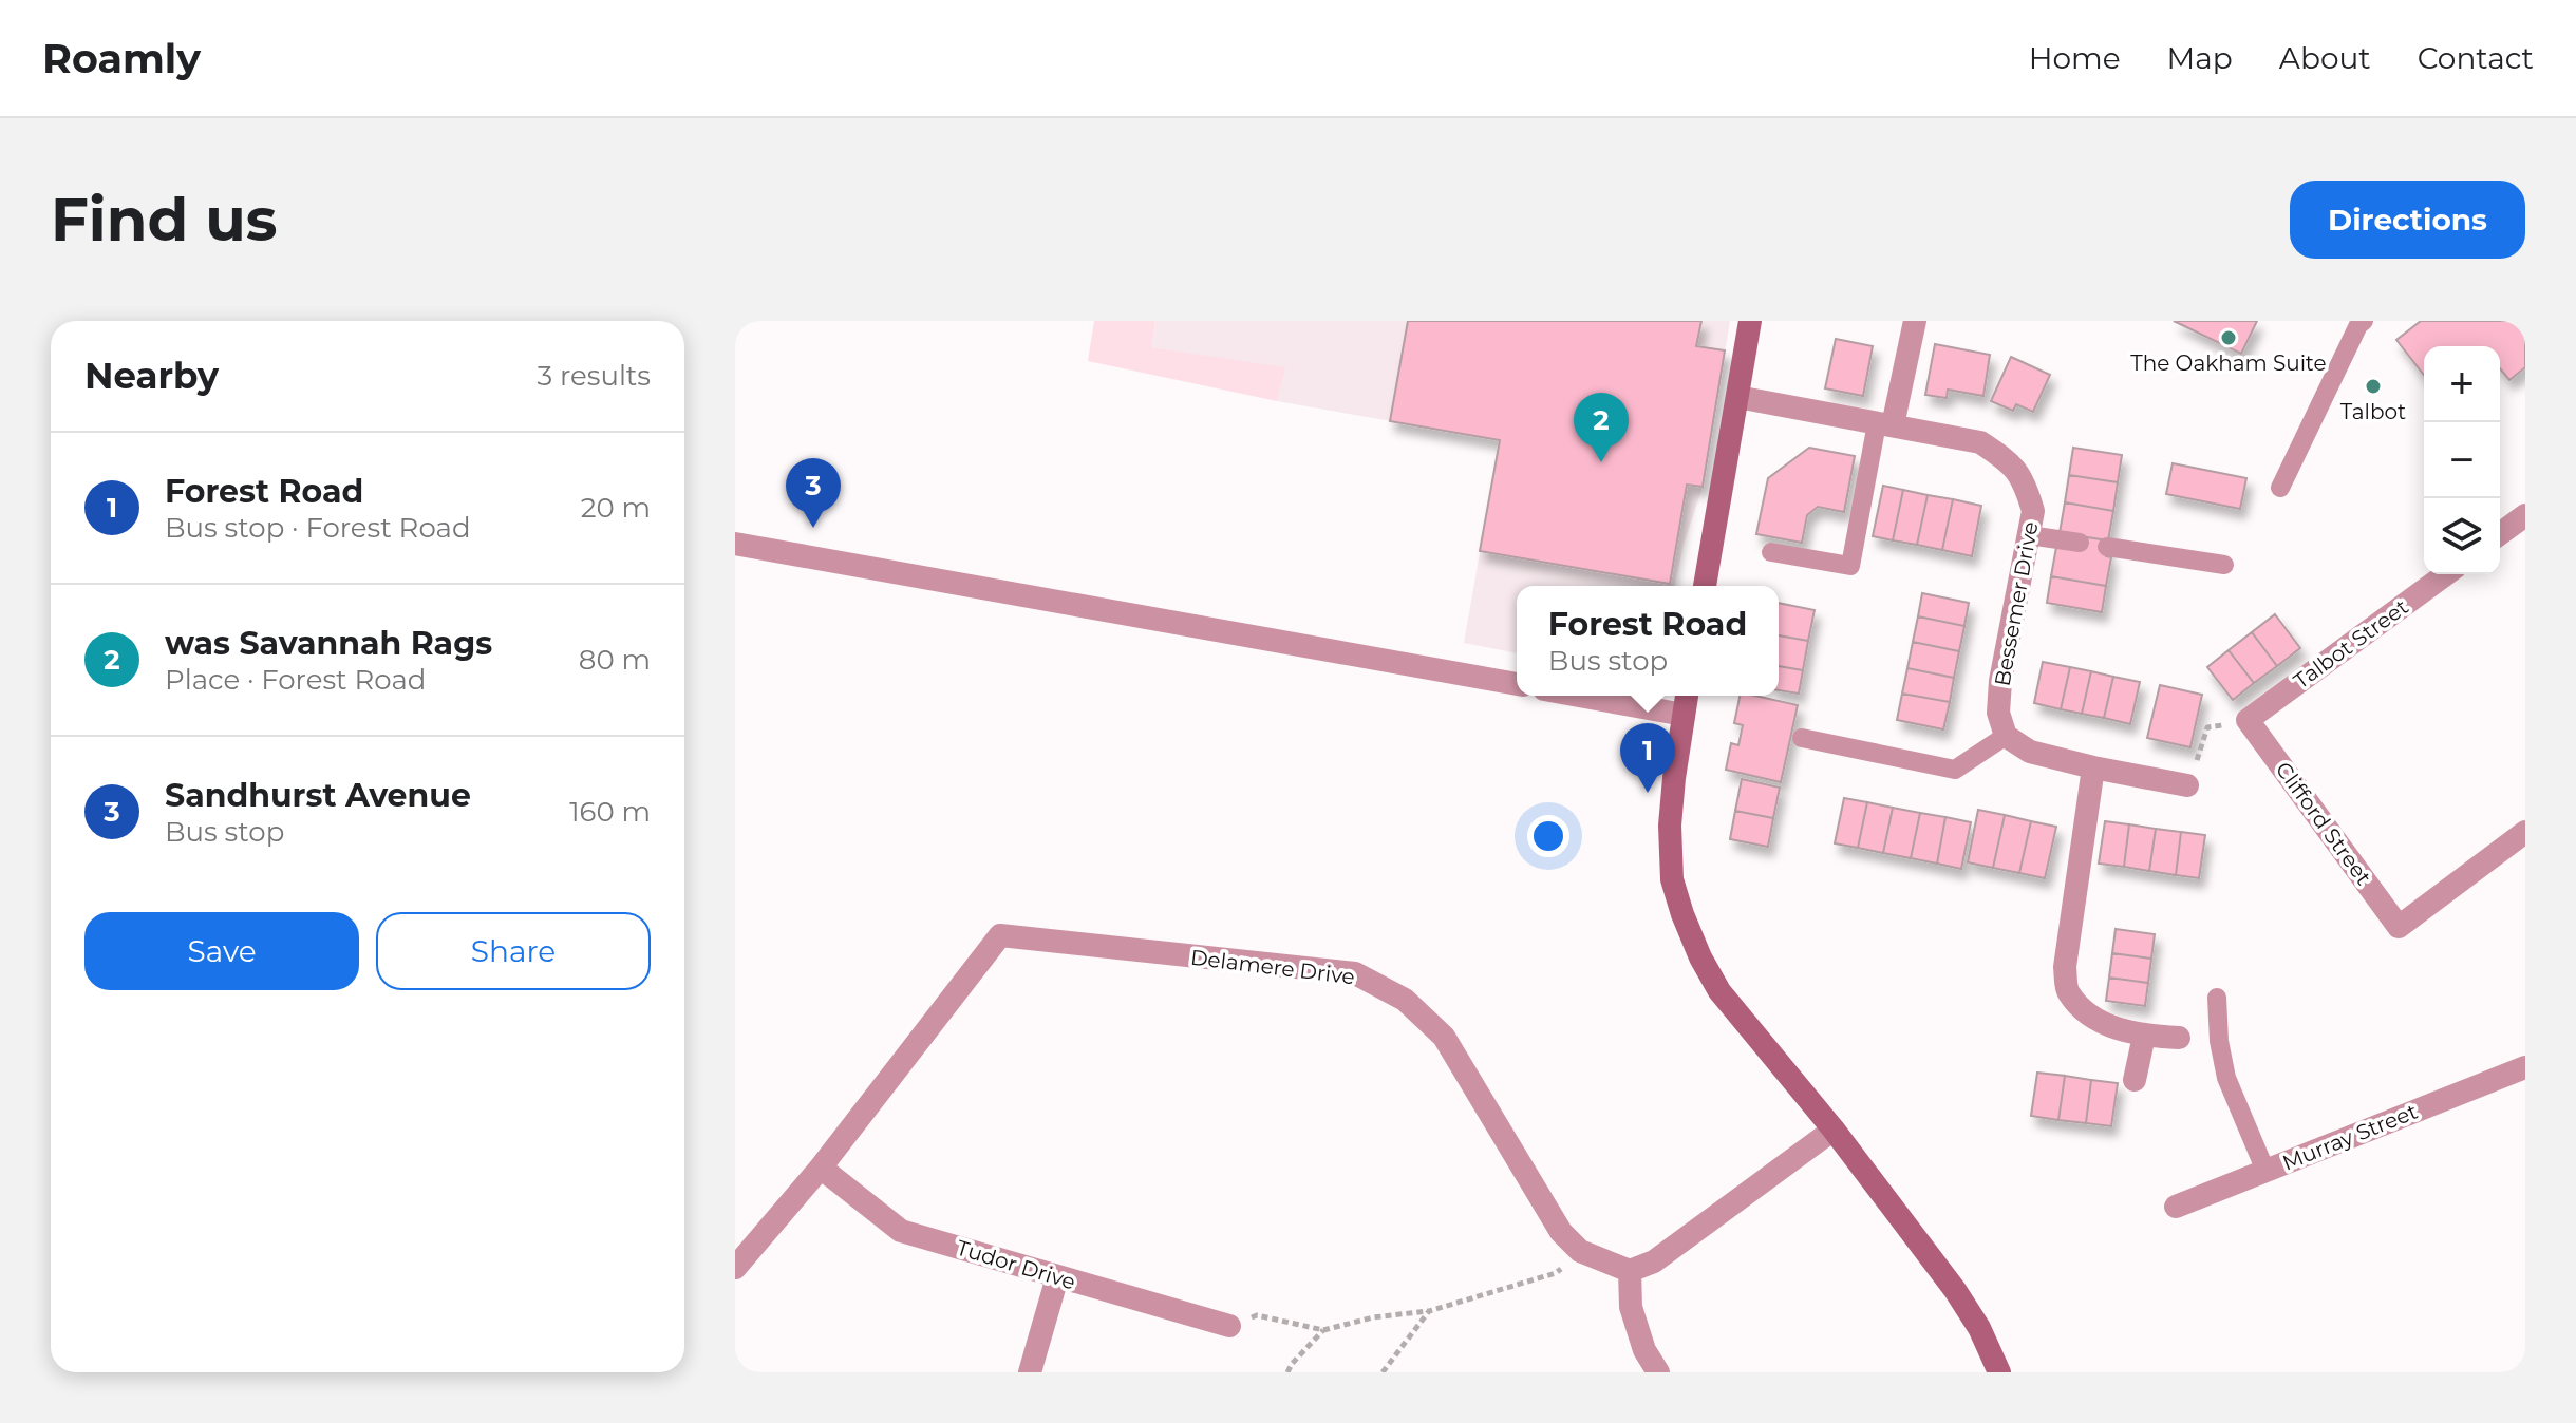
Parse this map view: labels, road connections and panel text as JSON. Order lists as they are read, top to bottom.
{
  "streets": {
    "street": [
      "Bessemer Drive",
      "Talbot Street",
      "Clifford Street",
      "Delamere Drive",
      "Murray Street",
      "Tudor Drive"
    ]
  },
  "crossings": [
    ["Talbot Street", "Clifford Street"],
    ["Delamere Drive", "Tudor Drive"]
  ],
  "places": ["The Oakham Suite", "Talbot"],
  "page": {
    "header": "Roamly",
    "nav": [
      "Home",
      "Map",
      "About",
      "Contact"
    ],
    "buttons": [
      "Directions",
      ["Save", "Share"]
    ],
    "title": "Find us",
    "heading": ["Nearby", "3 results"],
    "map_buttons": ["+", "−"],
    "pins": ["2", "3", "1"],
    "list": [
      {
        "mark": "1",
        "name": "Forest Road",
        "note": "Bus stop · Forest Road",
        "value": "20 m"
      },
      {
        "mark": "2",
        "name": "was Savannah Rags",
        "note": "Place · Forest Road",
        "value": "80 m"
      },
      {
        "mark": "3",
        "name": "Sandhurst Avenue",
        "note": "Bus stop",
        "value": "160 m"
      }
    ],
    "popup": ["Forest Road", "Bus stop"]
  }
}
